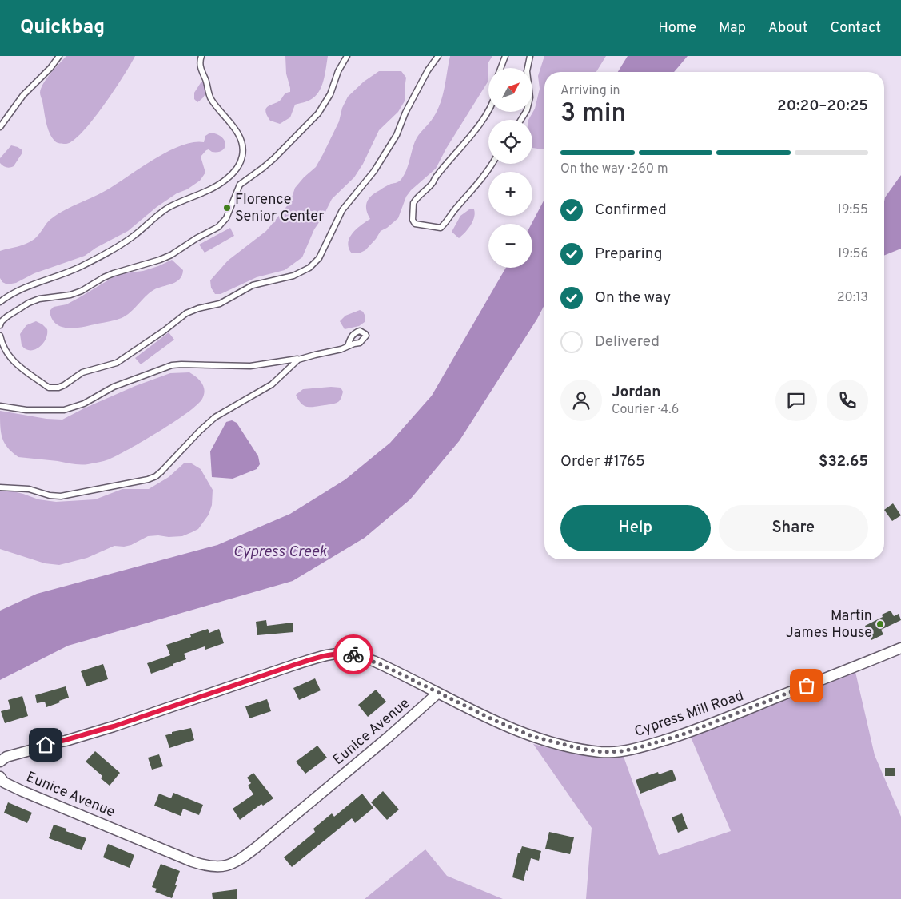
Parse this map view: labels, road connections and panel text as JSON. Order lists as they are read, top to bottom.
{
  "streets": {
    "street": ["Cypress Mill Road", "Eunice Avenue"]
  },
  "crossings": [
    ["Cypress Mill Road", "Eunice Avenue"]
  ],
  "water": ["Cypress Creek"],
  "places": ["Florence Senior Center", "Martin James House"],
  "north": "top right",
  "page": {
    "header": "Quickbag",
    "nav": [
      "Home",
      "Map",
      "About",
      "Contact"
    ],
    "map_buttons": ["+", "−"],
    "heading": ["3 min", "Arriving in", "20:20–20:25"],
    "panel": [
      "Jordan",
      "Courier · 4.6",
      "Order #1765",
      "$32.65"
    ],
    "bar": "On the way · 260 m",
    "list": [
      ["Confirmed", "19:55"],
      ["Preparing", "19:56"],
      ["On the way", "20:13"],
      "Delivered"
    ],
    "buttons": ["Help", "Share"]
  }
}
